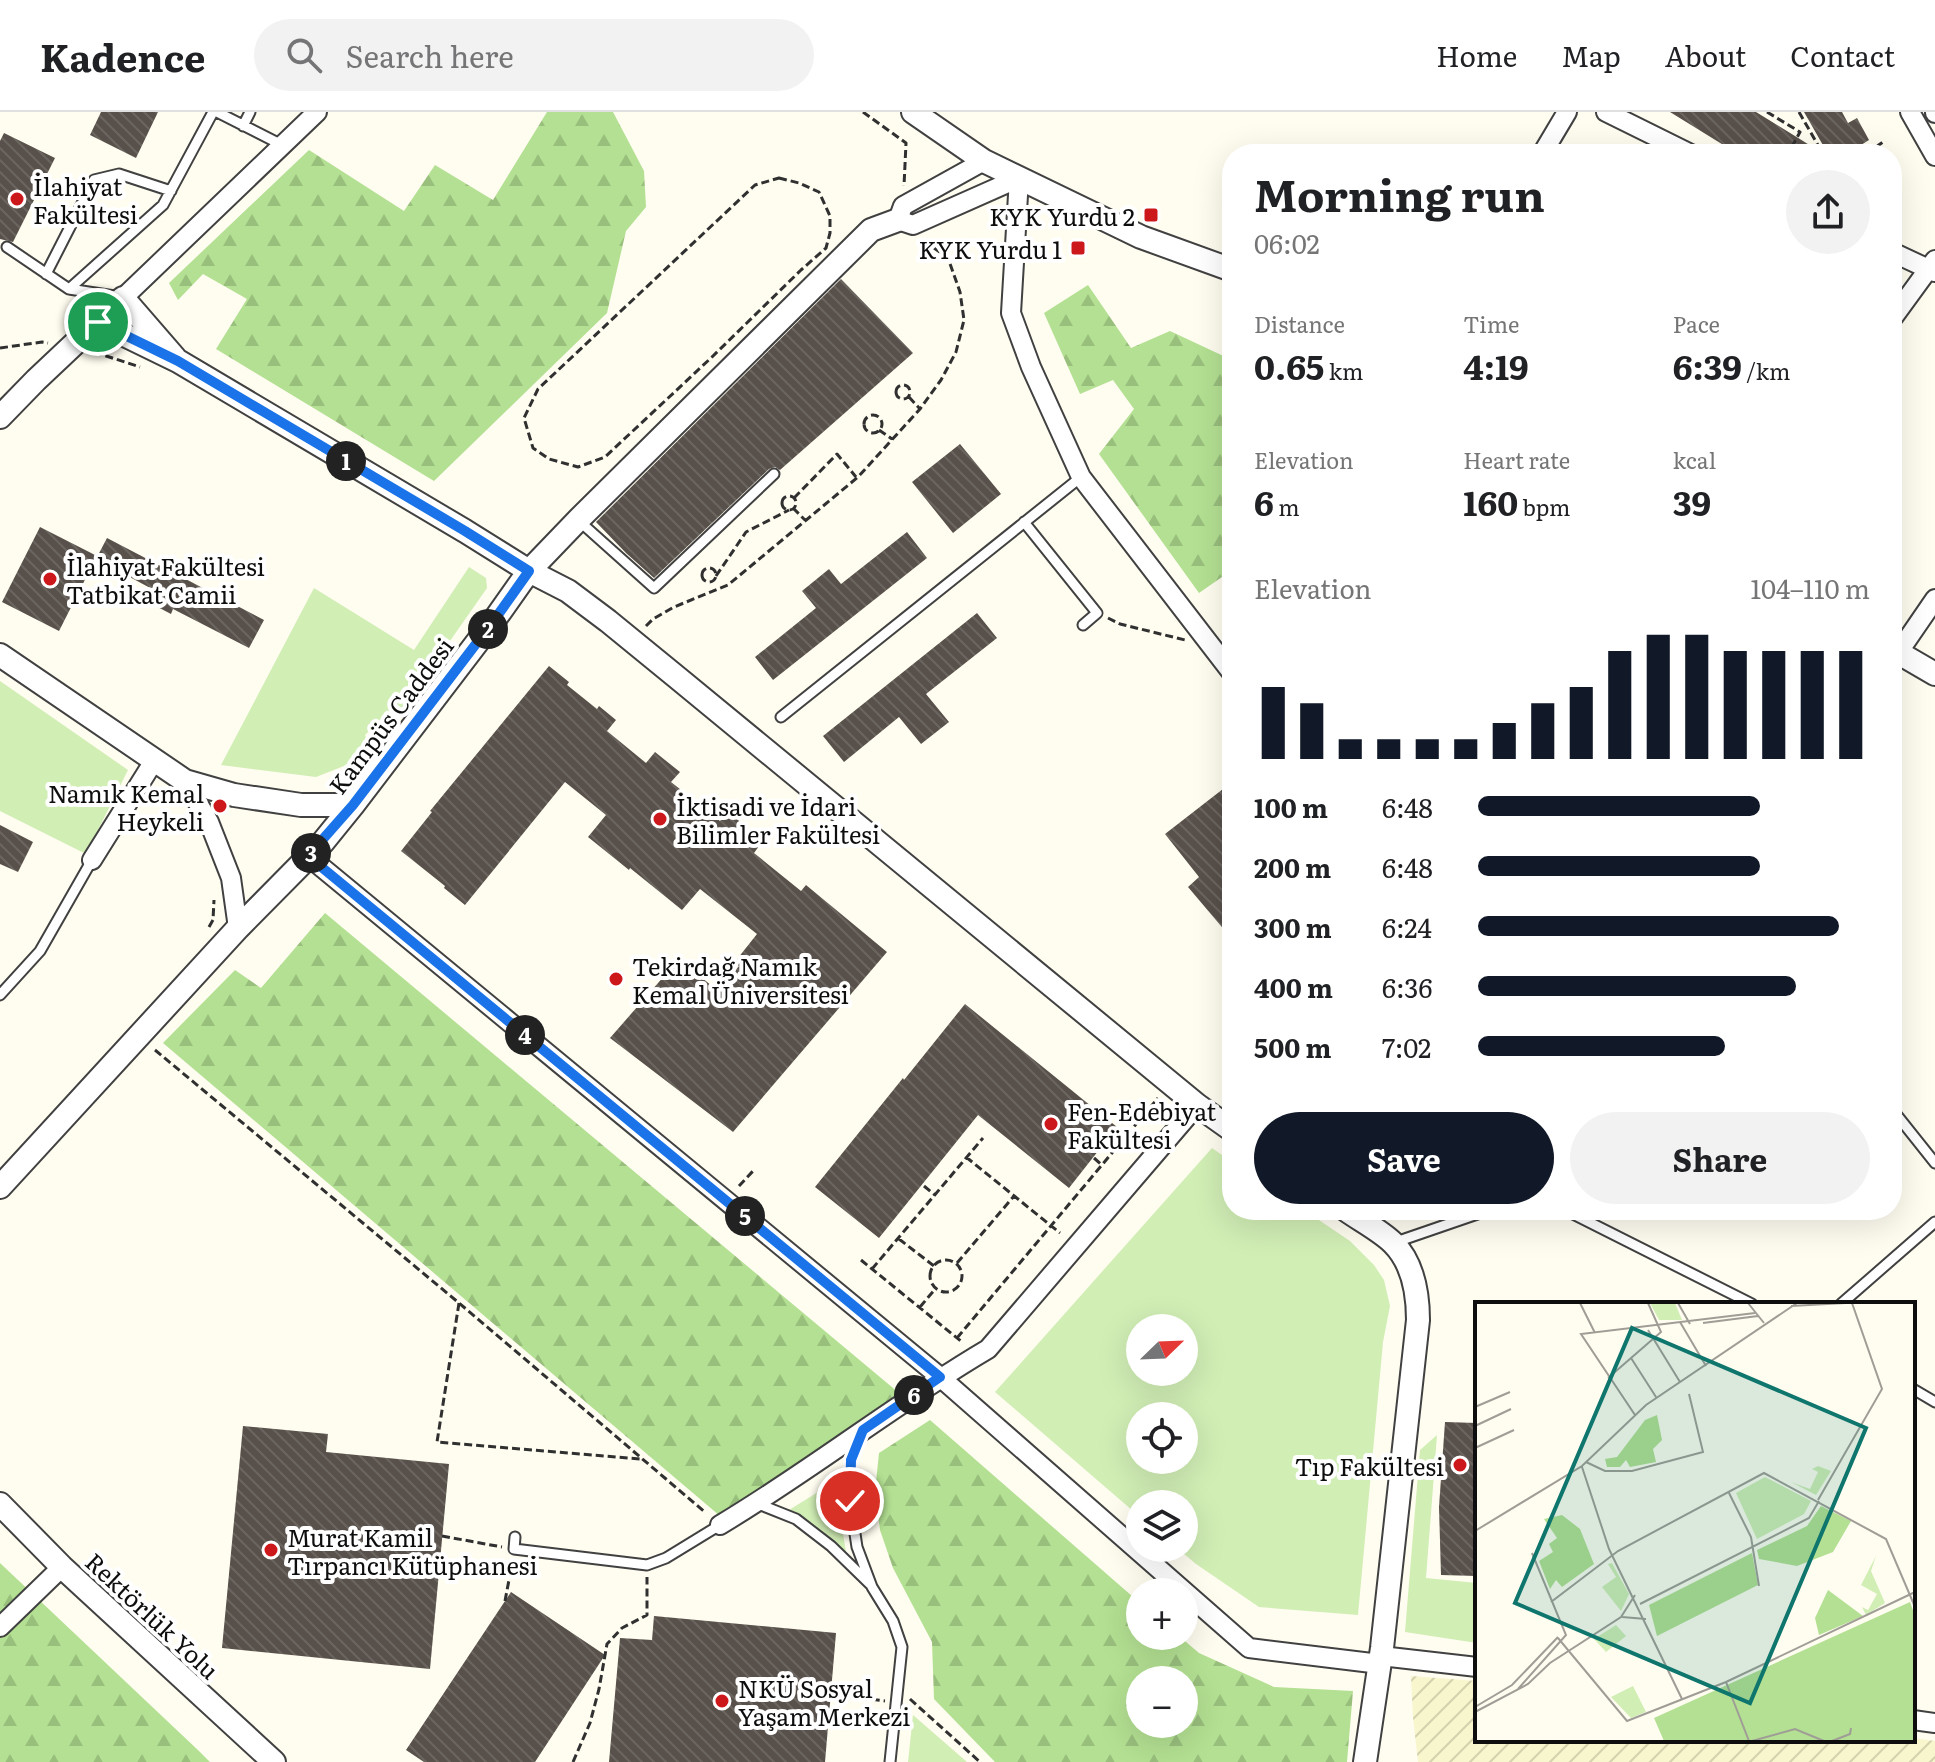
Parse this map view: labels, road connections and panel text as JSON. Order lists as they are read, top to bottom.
{
  "streets": {
    "street": ["Kampüs Caddesi", "Rektörlük Yolu"]
  },
  "places": {
    "other": [
      "İlahiyat Fakültesi",
      "İlahiyat Fakültesi Tatbikat Camii",
      "Namık Kemal Heykeli",
      "İktisadi ve İdari Bilimler Fakültesi",
      "Tekirdağ Namık Kemal Üniversitesi",
      "Fen-Edebiyat Fakültesi",
      "Tıp Fakültesi",
      "Murat Kamil Tırpancı Kütüphanesi",
      "NKÜ Sosyal Yaşam Merkezi"
    ],
    "transit": ["KYK Yurdu 2", "KYK Yurdu 1"]
  },
  "north": "top right",
  "page": {
    "header": "Kadence",
    "search": "Search here",
    "nav": [
      "Home",
      "Map",
      "About",
      "Contact"
    ],
    "heading": ["Morning run", "06:02"],
    "stats": [
      ["Distance", "0.65 km"],
      ["Time", "4:19"],
      ["Pace", "6:39 /km"],
      ["Elevation", "6 m"],
      ["Heart rate", "160 bpm"],
      ["kcal", "39"]
    ],
    "pins": [
      "1",
      "2",
      "3",
      "4",
      "5",
      "6"
    ],
    "chart": ["Elevation", "104–110 m"],
    "list": [
      {
        "name": "100 m",
        "note": "6:48"
      },
      {
        "name": "200 m",
        "note": "6:48"
      },
      {
        "name": "300 m",
        "note": "6:24"
      },
      {
        "name": "400 m",
        "note": "6:36"
      },
      {
        "name": "500 m",
        "note": "7:02"
      }
    ],
    "buttons": ["Save", "Share"],
    "map_buttons": ["+", "−"]
  }
}
